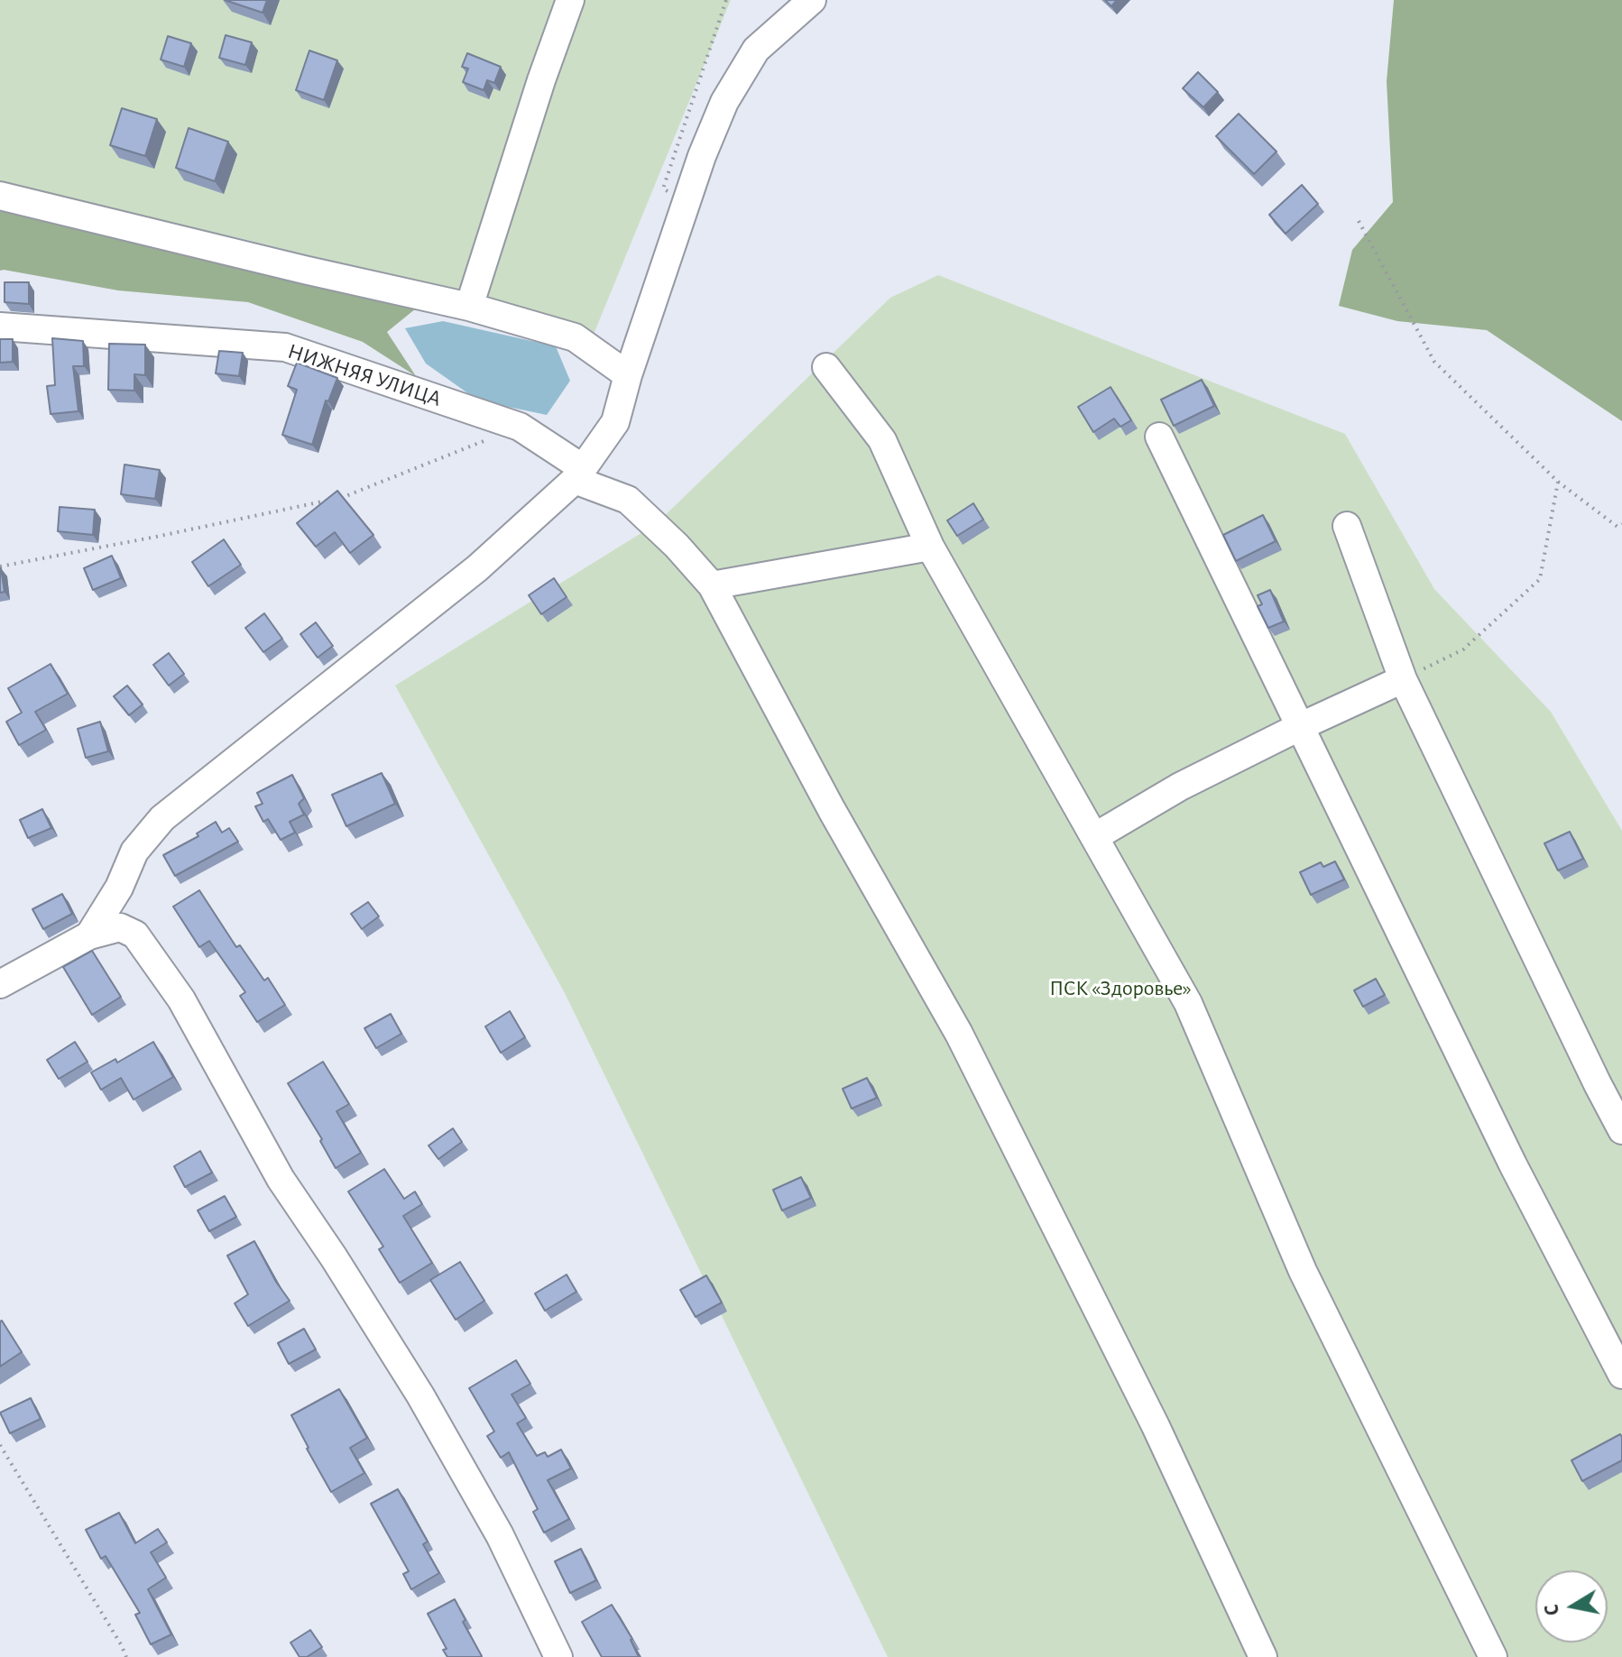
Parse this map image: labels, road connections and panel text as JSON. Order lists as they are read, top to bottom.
{
  "streets": {
    "street": ["НИЖНЯЯ УЛИЦА"]
  },
  "parks": ["ПСК «Здоровье»"],
  "north": "left"
}
